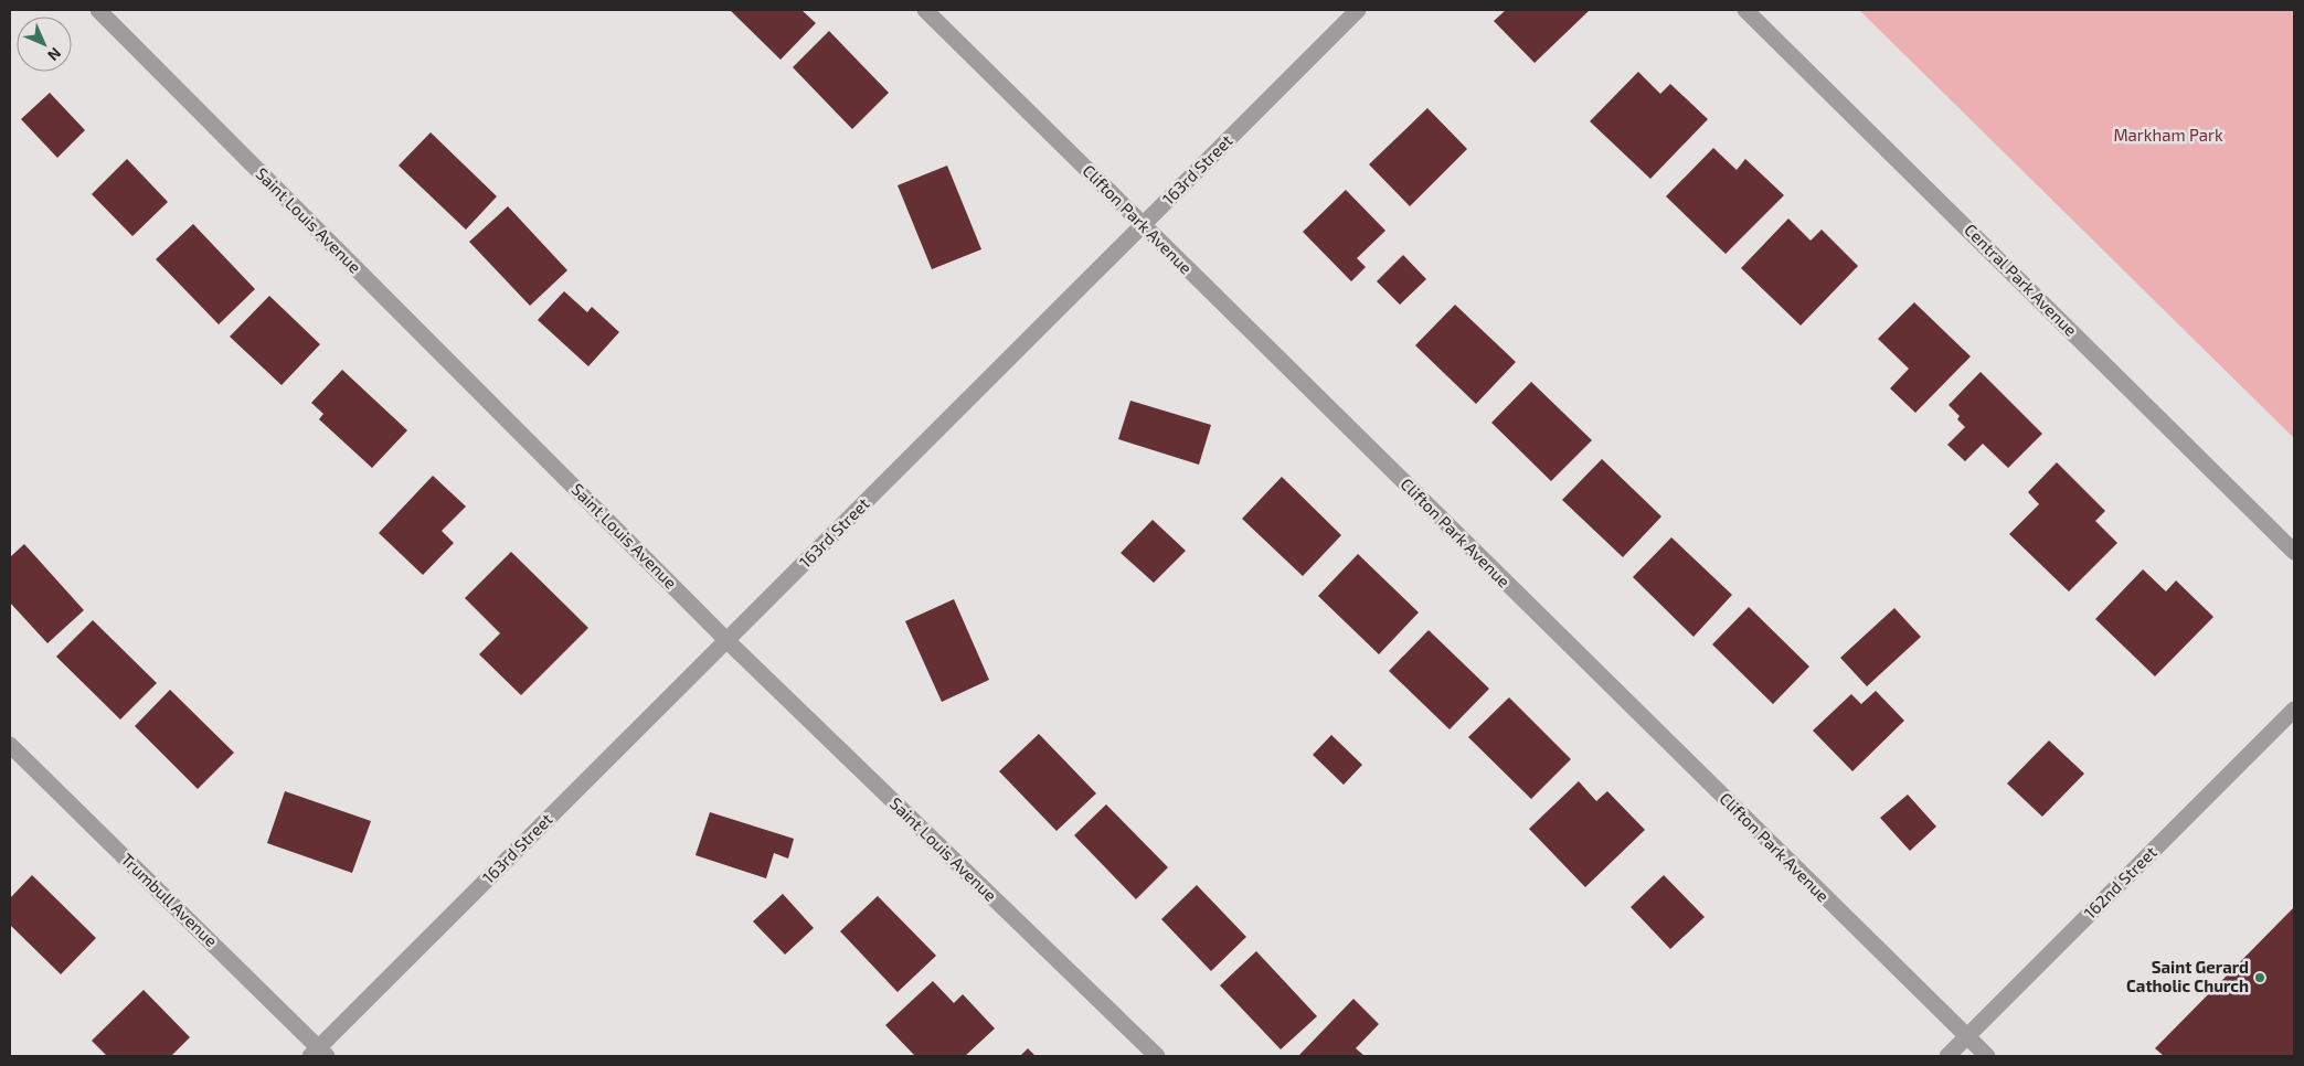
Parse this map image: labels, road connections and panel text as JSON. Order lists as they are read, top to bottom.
{
  "streets": {
    "street": [
      "163rd Street",
      "Clifton Park Avenue",
      "Saint Louis Avenue",
      "Central Park Avenue",
      "162nd Street",
      "Trumbull Avenue"
    ]
  },
  "crossings": [
    ["163rd Street", "Clifton Park Avenue"],
    ["163rd Street", "Saint Louis Avenue"],
    ["163rd Street", "Trumbull Avenue"],
    ["Clifton Park Avenue", "162nd Street"]
  ],
  "parks": ["Markham Park"],
  "places": ["Saint Gerard Catholic Church"],
  "north": "bottom right"
}
